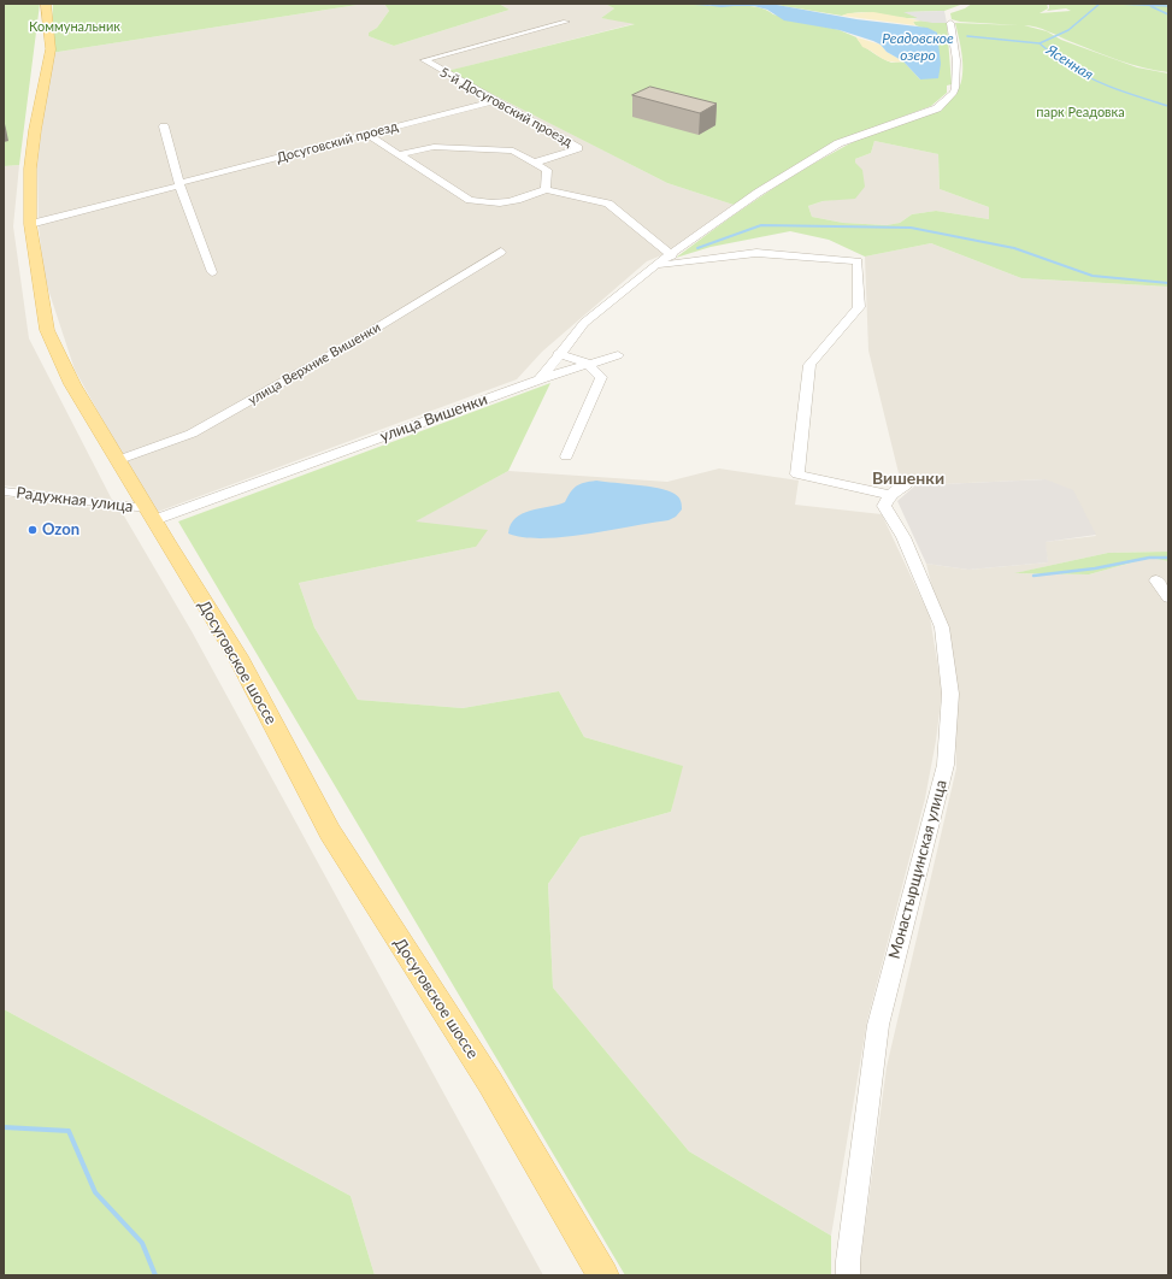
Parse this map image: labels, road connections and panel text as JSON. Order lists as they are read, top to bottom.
{
  "streets": {
    "main road": ["Досуговское шоссе"],
    "street": [
      "5-й Досуговский проезд",
      "Досуговский проезд",
      "улица Верхние Вишенки",
      "улица Вишенки",
      "Радужная улица",
      "Монастырщинская улица"
    ]
  },
  "crossings": [
    ["5-й Досуговский проезд", "Досуговский проезд"],
    ["Досуговский проезд", "Досуговское шоссе"],
    ["улица Верхние Вишенки", "Досуговское шоссе"],
    ["улица Вишенки", "Радужная улица"],
    ["улица Вишенки", "Досуговское шоссе"],
    ["Радужная улица", "Досуговское шоссе"]
  ],
  "districts": ["Вишенки"],
  "water": ["Реадовское озеро", "Ясенная"],
  "parks": ["Коммунальник", "парк Реадовка"],
  "places": ["Ozon"]
}
